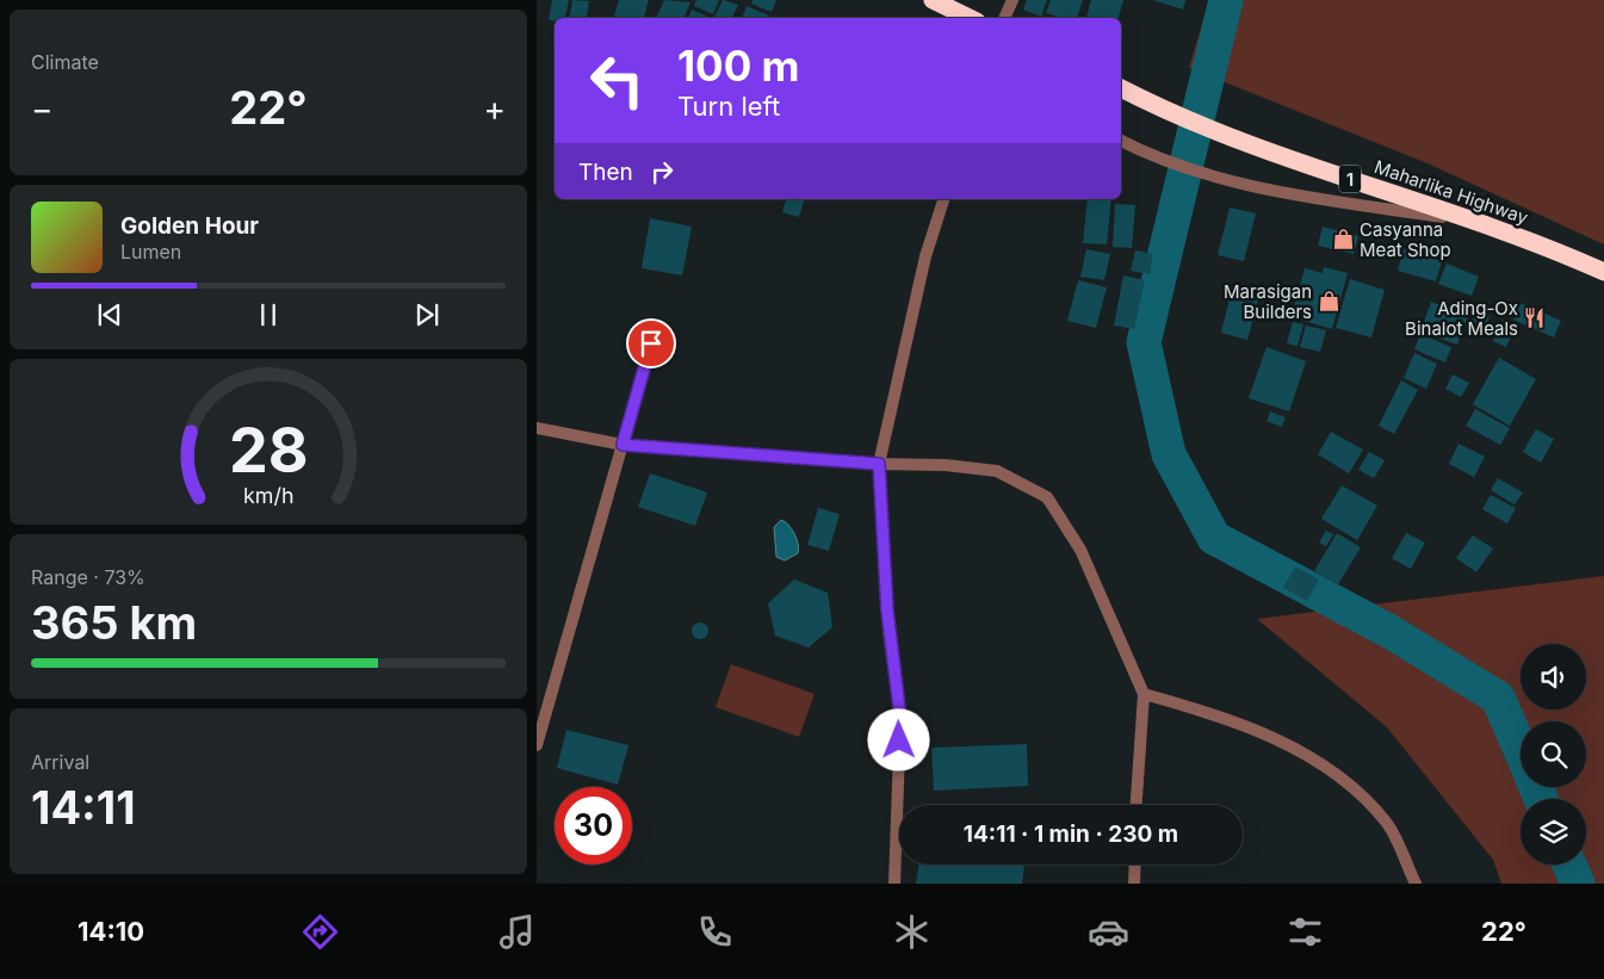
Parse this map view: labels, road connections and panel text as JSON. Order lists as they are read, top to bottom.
{
  "streets": {
    "highway": ["1", "Maharlika Highway"]
  },
  "places": {
    "shop": ["Casyanna Meat Shop", "Marasigan Builders"],
    "restaurant": ["Ading-Ox Binalot Meals"]
  },
  "page": {
    "tile": [
      "Climate",
      ["Range · 73%", "365 km"],
      ["Arrival", "14:11"]
    ],
    "turn": ["100 m", "Turn left"],
    "heat": ["−", "22°", "+"],
    "then": "Then",
    "song": ["Golden Hour", "Lumen"],
    "limit": "30",
    "trip": "14:11 · 1 min · 230 m",
    "tabs": ["14:10", "22°"],
    "gauge": ["28", "km/h"]
  }
}
